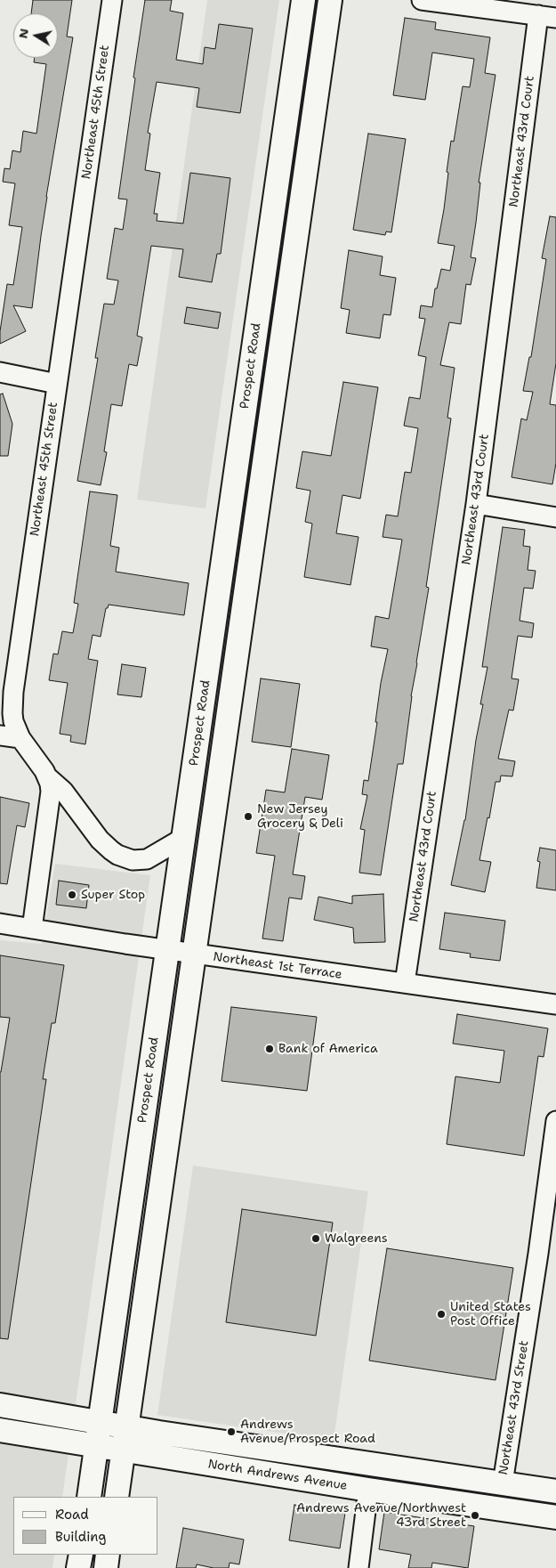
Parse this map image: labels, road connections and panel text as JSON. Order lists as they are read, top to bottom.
{
  "streets": {
    "main road": ["Prospect Road", "North Andrews Avenue"],
    "street": [
      "Northeast 45th Street",
      "Northeast 43rd Court",
      "Northeast 1st Terrace",
      "Northeast 43rd Street"
    ]
  },
  "crossings": [
    ["Northeast 45th Street", "Northeast 1st Terrace"],
    ["Northeast 43rd Court", "Northeast 1st Terrace"],
    ["Prospect Road", "Northeast 1st Terrace"],
    ["Prospect Road", "North Andrews Avenue"],
    ["Northeast 43rd Street", "North Andrews Avenue"]
  ],
  "places": [
    "New Jersey Grocery & Deli",
    "Super Stop",
    "Bank of America",
    "Walgreens",
    "United States Post Office",
    "Andrews Avenue/Prospect Road",
    "Andrews Avenue/Northwest 43rd Street"
  ],
  "legend": ["Road", "Building"],
  "north": "left"
}
